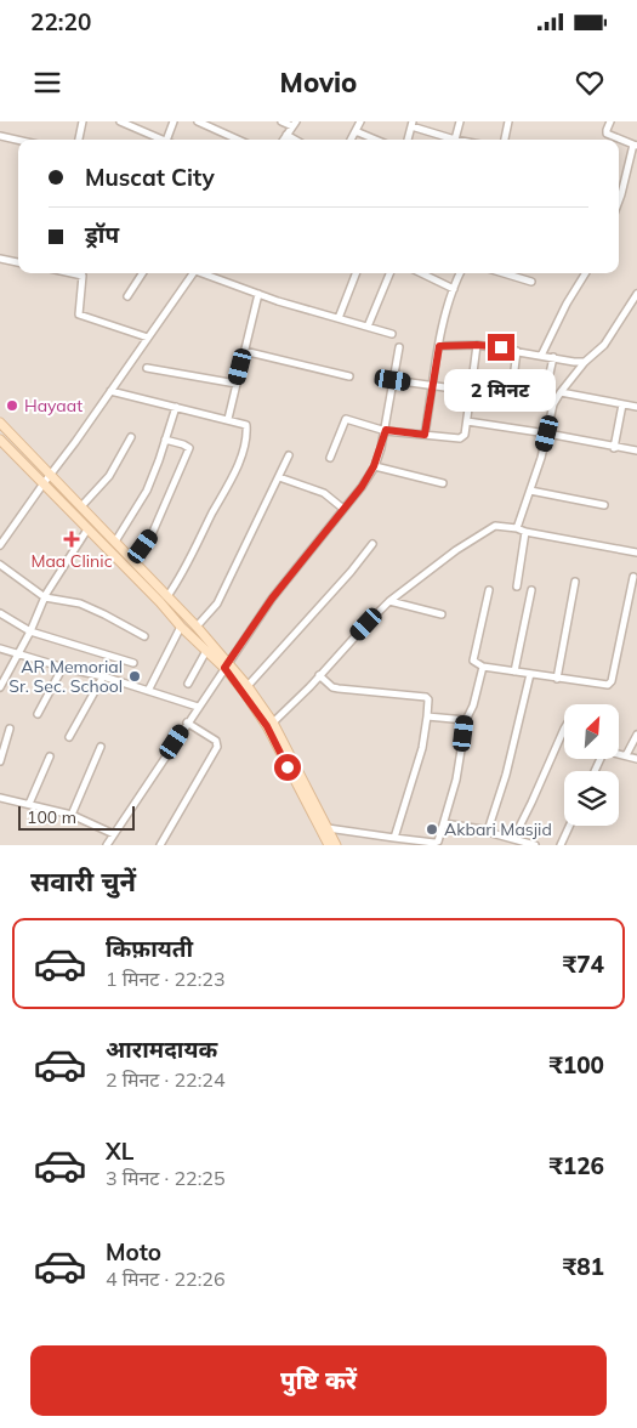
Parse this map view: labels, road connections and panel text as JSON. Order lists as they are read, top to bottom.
{
  "places": {
    "other": ["Hayaat", "AR Memorial Sr. Sec. School", "Akbari Masjid"],
    "health": ["Maa Clinic"]
  },
  "scale_bar": "100 m",
  "north": "top right",
  "page": {
    "status": "22:20",
    "header": "Movio",
    "banner": ["Muscat City", "ड्रॉप"],
    "bubble": "2 मिनट",
    "scale": "100 m",
    "heading": "सवारी चुनें",
    "list": [
      {
        "name": "किफ़ायती",
        "note": "1 मिनट · 22:23",
        "value": "₹74"
      },
      {
        "name": "आरामदायक",
        "note": "2 मिनट · 22:24",
        "value": "₹100"
      },
      {
        "name": "XL",
        "note": "3 मिनट · 22:25",
        "value": "₹126"
      },
      {
        "name": "Moto",
        "note": "4 मिनट · 22:26",
        "value": "₹81"
      }
    ],
    "buttons": "पुष्टि करें"
  }
}
